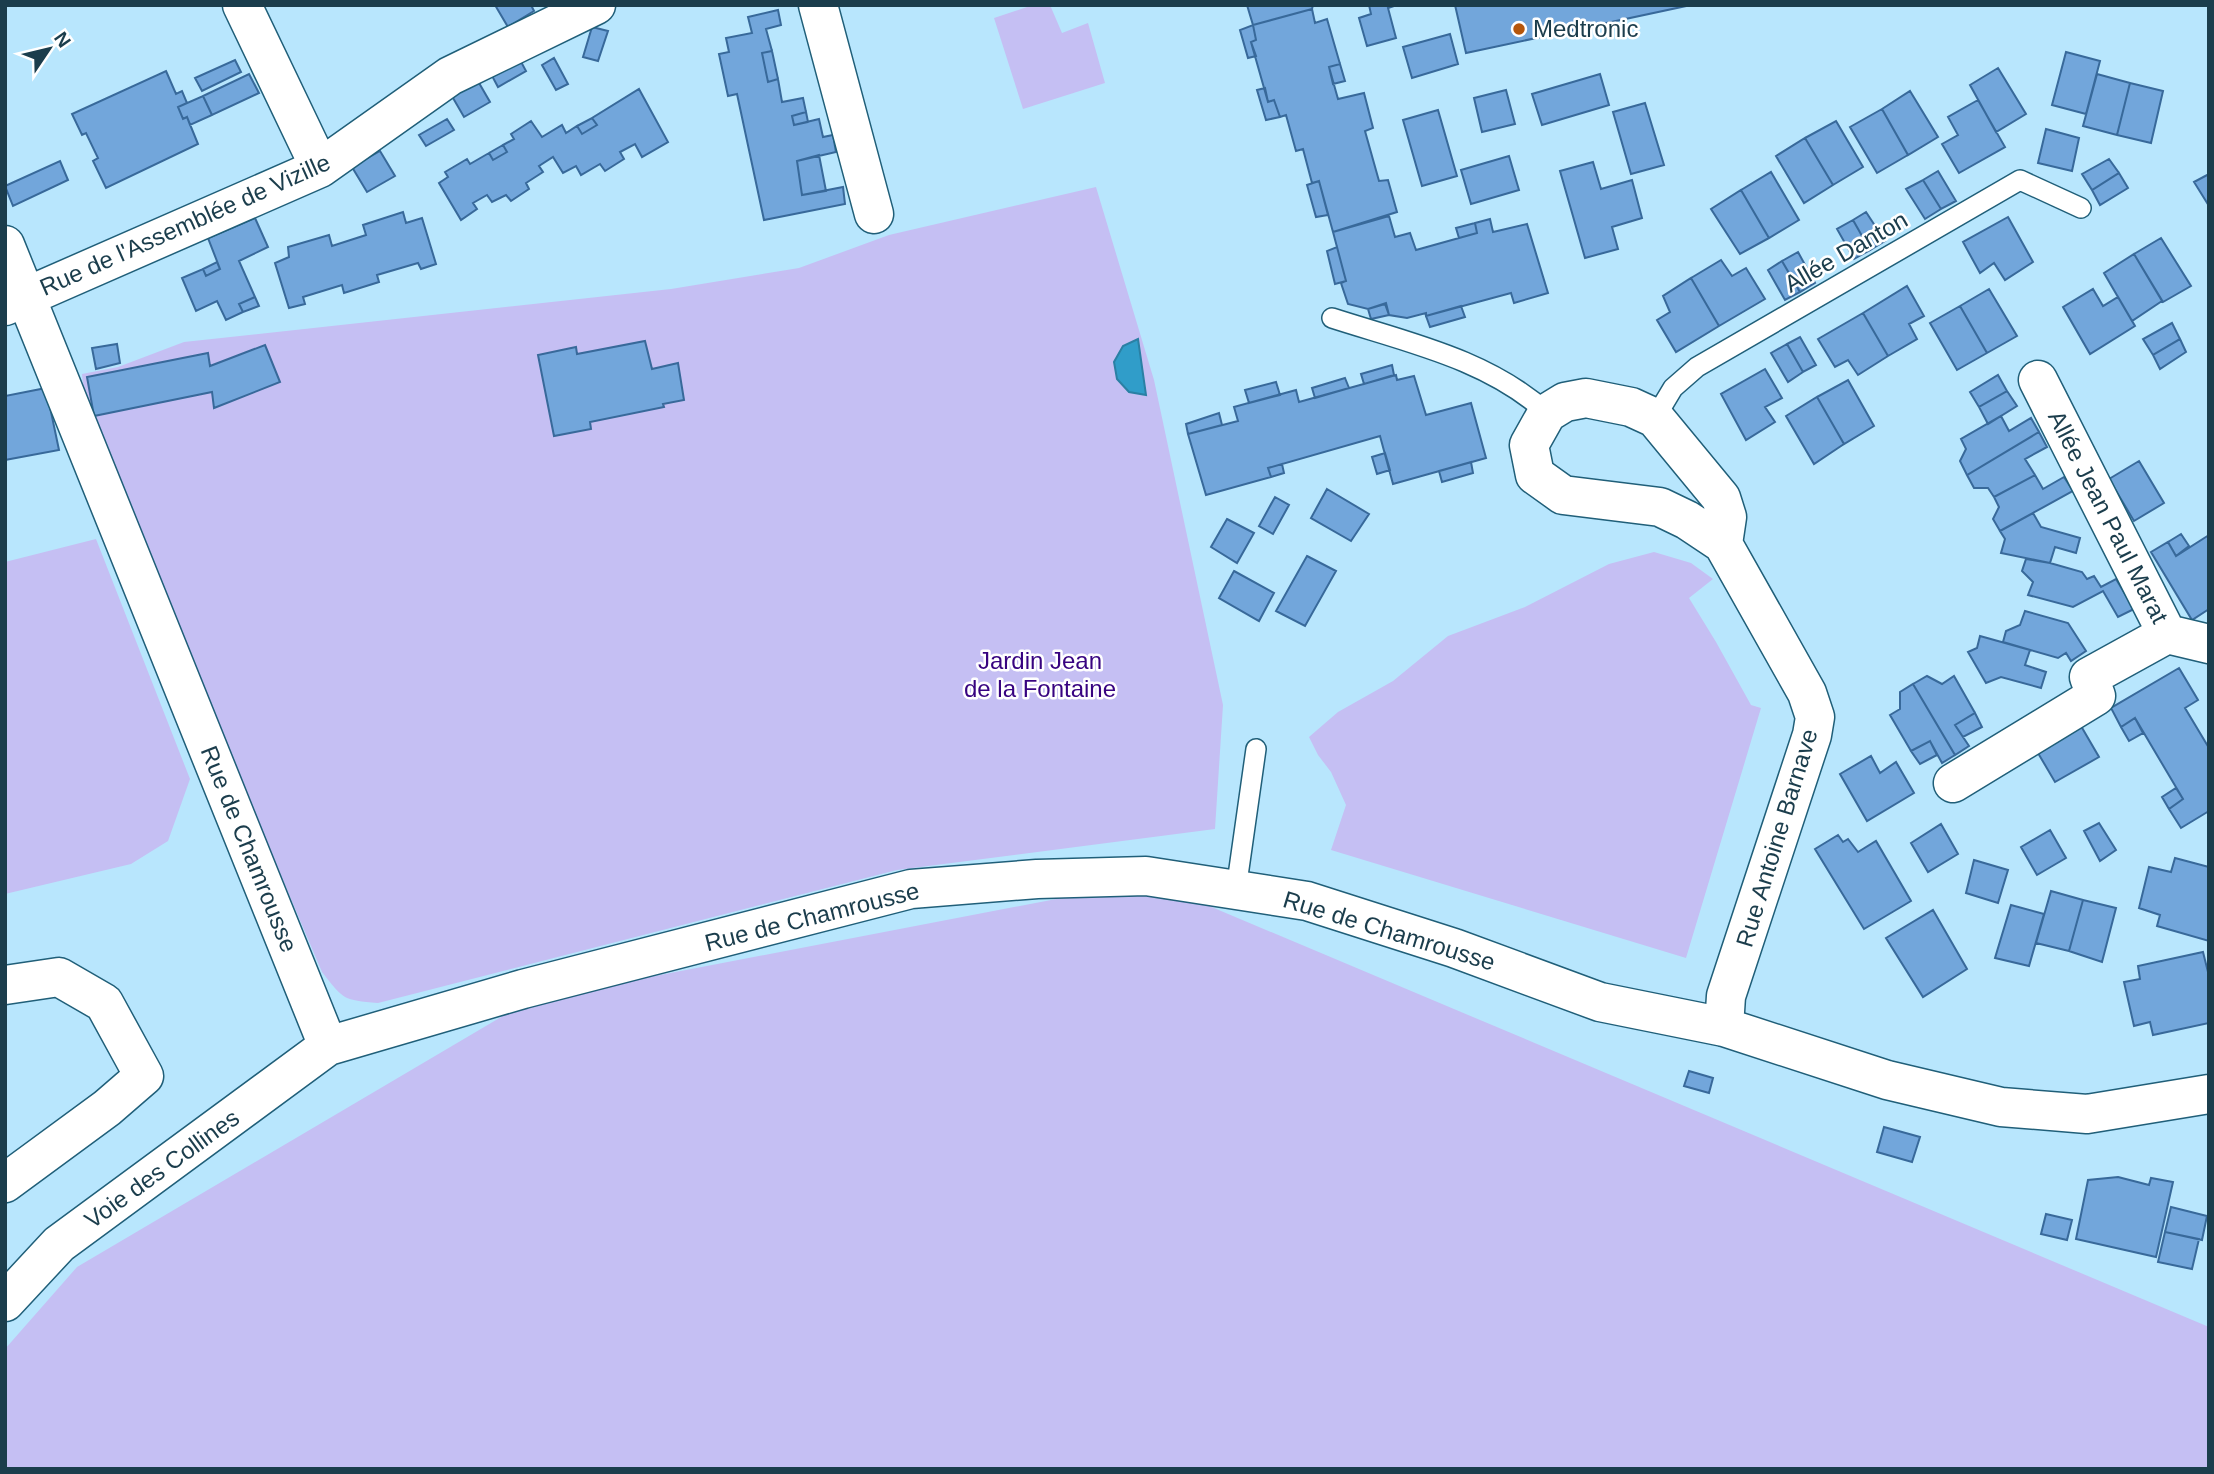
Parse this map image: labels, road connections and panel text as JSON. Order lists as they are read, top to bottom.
{
  "streets": {
    "street": [
      "Rue de l'Assemblée de Vizille",
      "Allée Jean Paul Marat",
      "Rue Antoine Barnave",
      "Rue de Chamrousse",
      "Voie des Collines"
    ],
    "lane": ["Allée Danton"]
  },
  "crossings": [
    ["Rue de l'Assemblée de Vizille", "Rue de Chamrousse"],
    ["Rue Antoine Barnave", "Rue de Chamrousse"],
    ["Rue de Chamrousse", "Voie des Collines"]
  ],
  "parks": ["Jardin Jean de la Fontaine"],
  "places": ["Medtronic"],
  "north": "top right"
}
